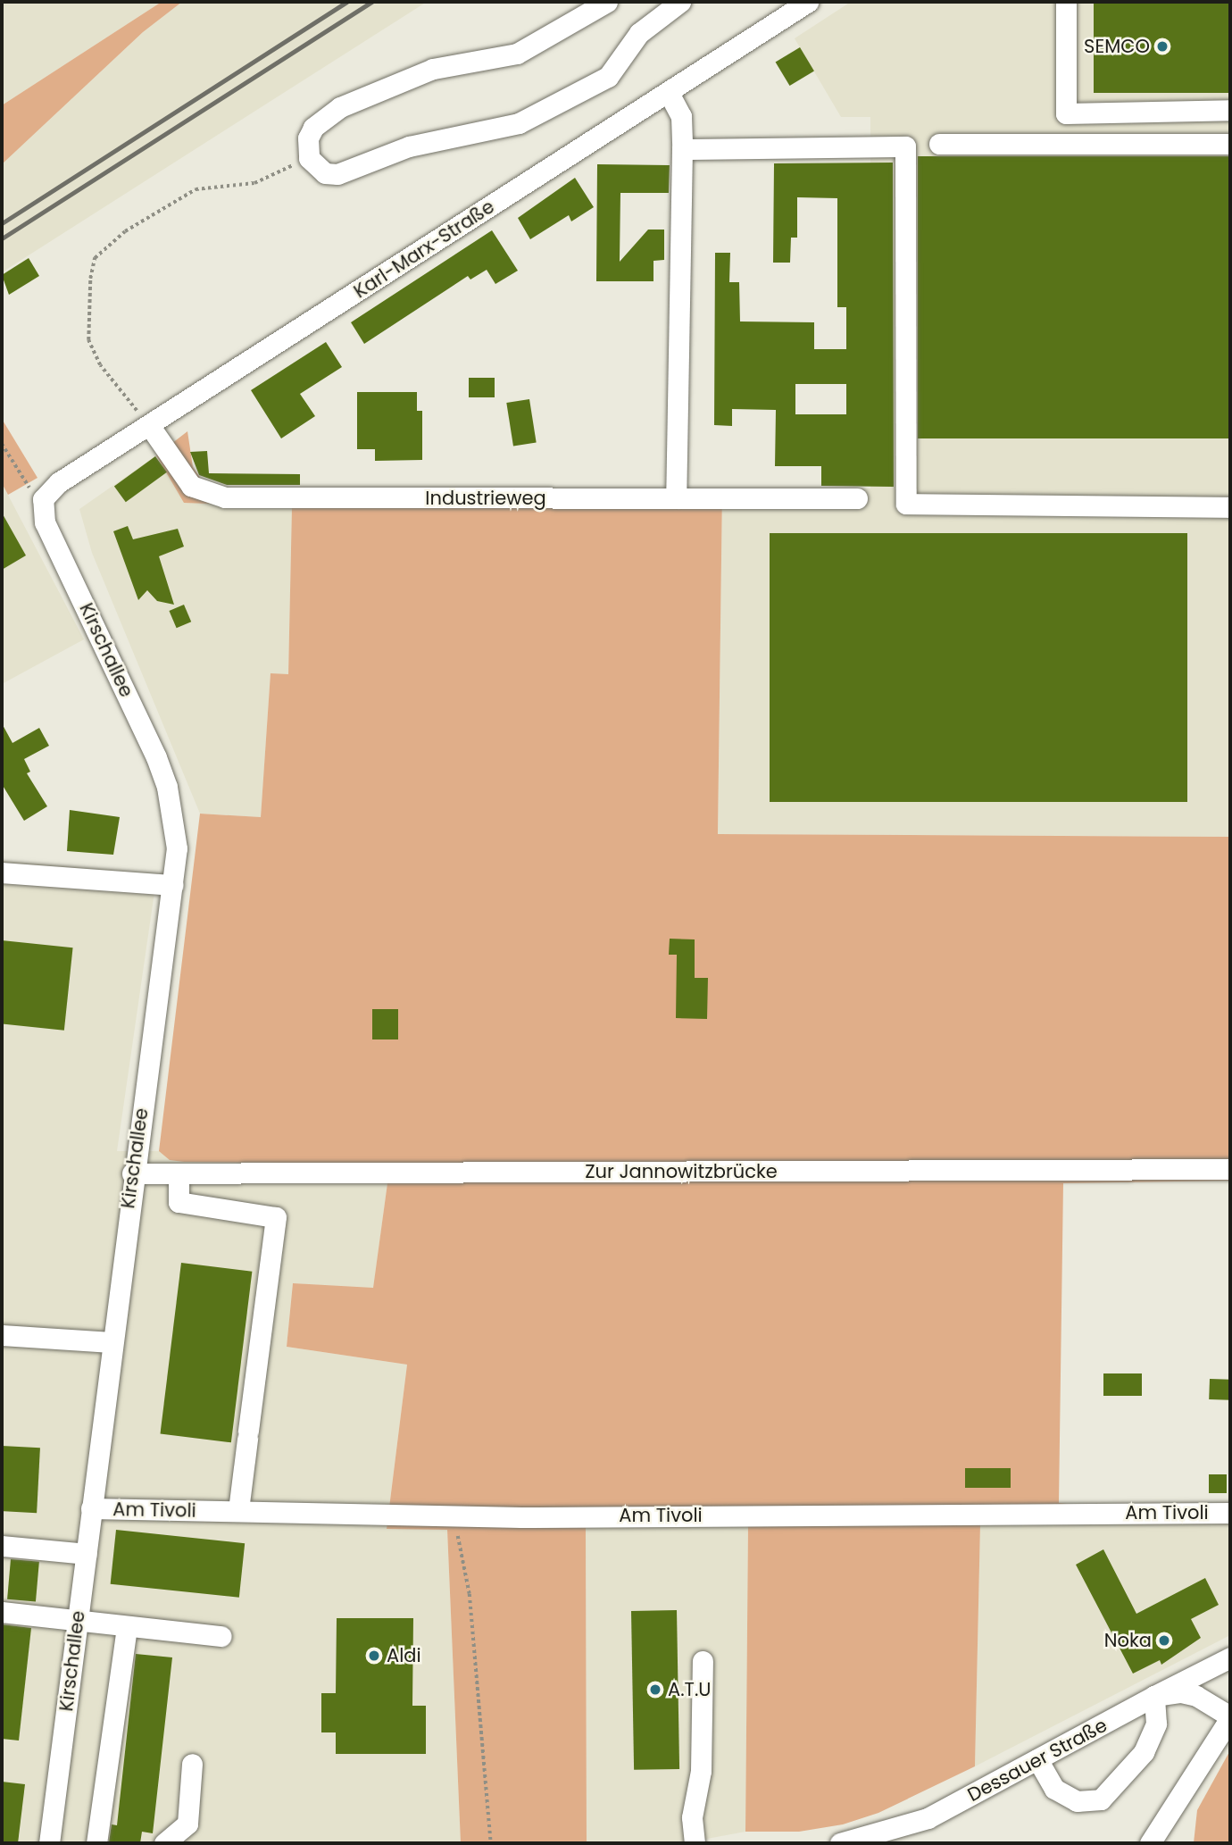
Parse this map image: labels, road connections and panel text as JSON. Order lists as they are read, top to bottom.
{
  "streets": {
    "street": [
      "Karl-Marx-Straße",
      "Industrieweg",
      "Kirschallee",
      "Zur Jannowitzbrücke",
      "Am Tivoli",
      "Dessauer Straße"
    ]
  },
  "crossings": [
    ["Karl-Marx-Straße", "Industrieweg"],
    ["Karl-Marx-Straße", "Kirschallee"],
    ["Kirschallee", "Zur Jannowitzbrücke"],
    ["Kirschallee", "Am Tivoli"]
  ],
  "places": [
    "SEMCO",
    "Noka",
    "Aldi",
    "A.T.U"
  ]
}
